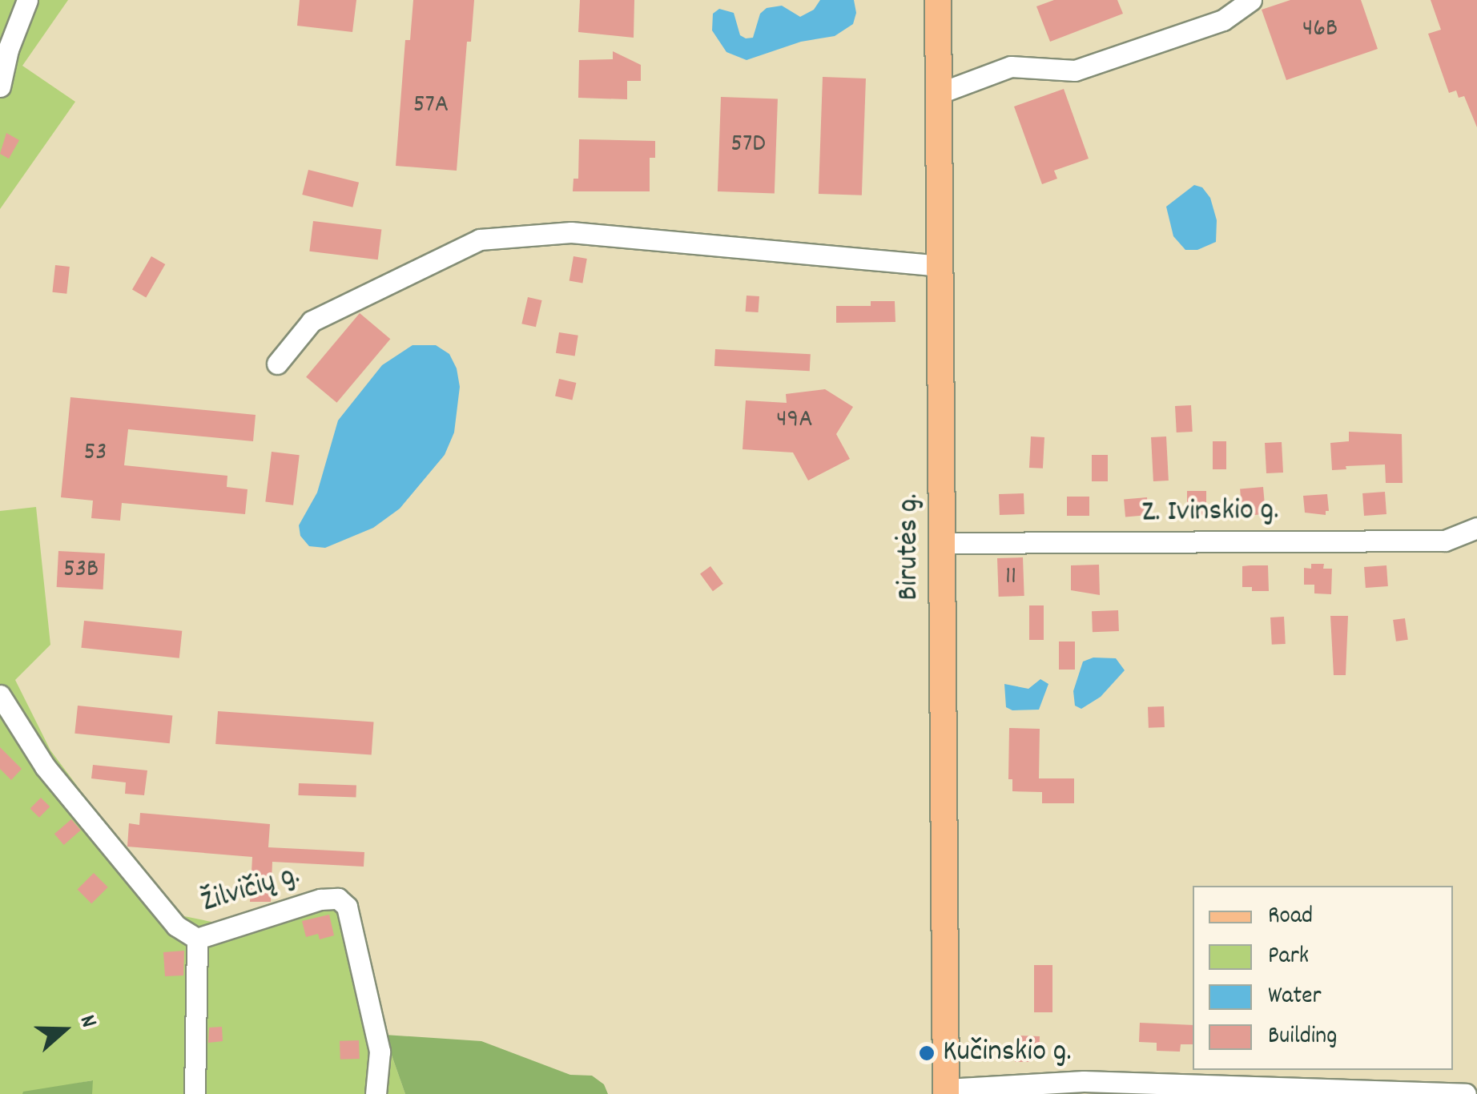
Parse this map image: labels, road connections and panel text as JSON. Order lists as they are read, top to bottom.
{
  "streets": {
    "main road": ["Birutės g."],
    "street": ["Z. Ivinskio g.", "Žilvičių g."]
  },
  "crossings": [
    ["Z. Ivinskio g.", "Birutės g."]
  ],
  "places": ["Kučinskio g."],
  "house_numbers": [
    "46B",
    "57A",
    "57D",
    "49A",
    "53",
    "53B",
    "11"
  ],
  "legend": [
    "Road",
    "Park",
    "Water",
    "Building"
  ],
  "north": "right"
}
